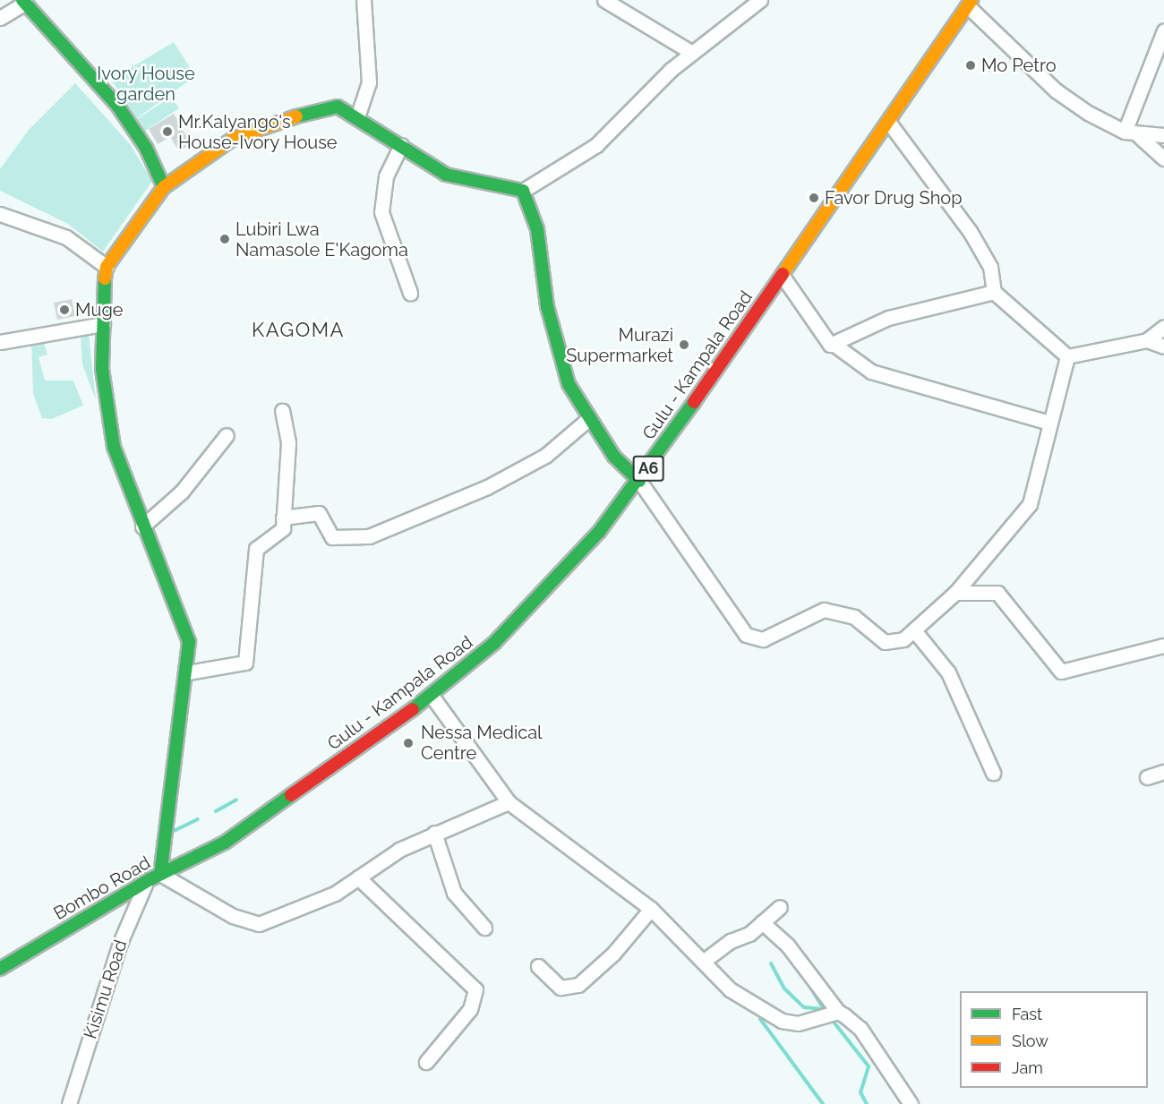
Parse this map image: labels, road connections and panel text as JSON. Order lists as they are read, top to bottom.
{
  "streets": {
    "street": [
      "Gulu - Kampala Road",
      "A6",
      "Bombo Road",
      "Kisimu Road"
    ]
  },
  "crossings": [
    ["Gulu - Kampala Road", "Bombo Road"],
    ["Bombo Road", "Kisimu Road"]
  ],
  "districts": ["KAGOMA"],
  "parks": ["Ivory House garden"],
  "places": [
    "Mo Petro",
    "Mr.Kalyango's House-Ivory House",
    "Favor Drug Shop",
    "Lubiri Lwa Namasole E'Kagoma",
    "Muge",
    "Murazi Supermarket",
    "Nessa Medical Centre"
  ],
  "legend": ["Fast", "Slow", "Jam"]
}
